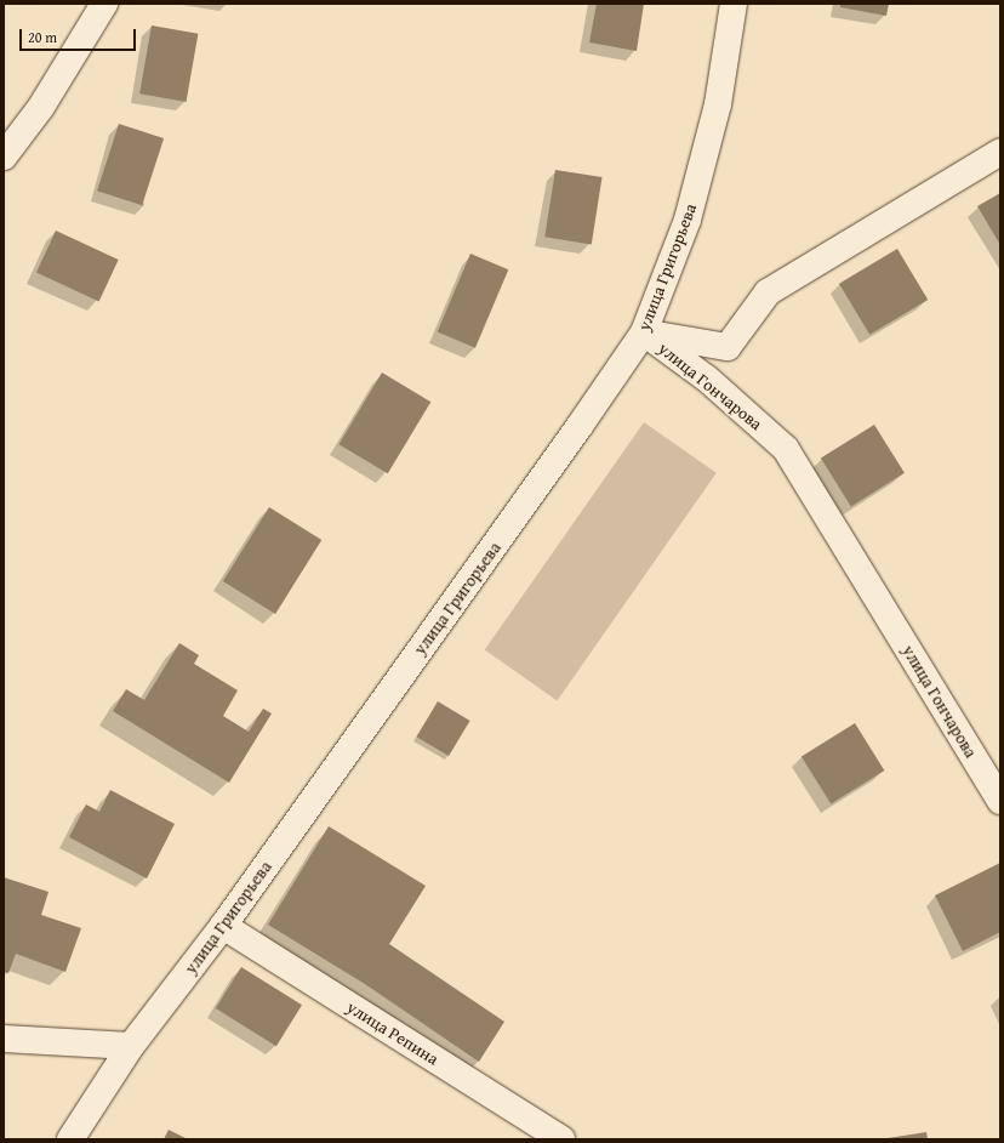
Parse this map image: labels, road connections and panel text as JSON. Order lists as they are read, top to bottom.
{
  "streets": {
    "street": ["улица Григорьева", "улица Гончарова", "улица Репина"]
  },
  "crossings": [
    ["улица Григорьева", "улица Гончарова"],
    ["улица Григорьева", "улица Репина"]
  ],
  "scale_bar": "20 m"
}
